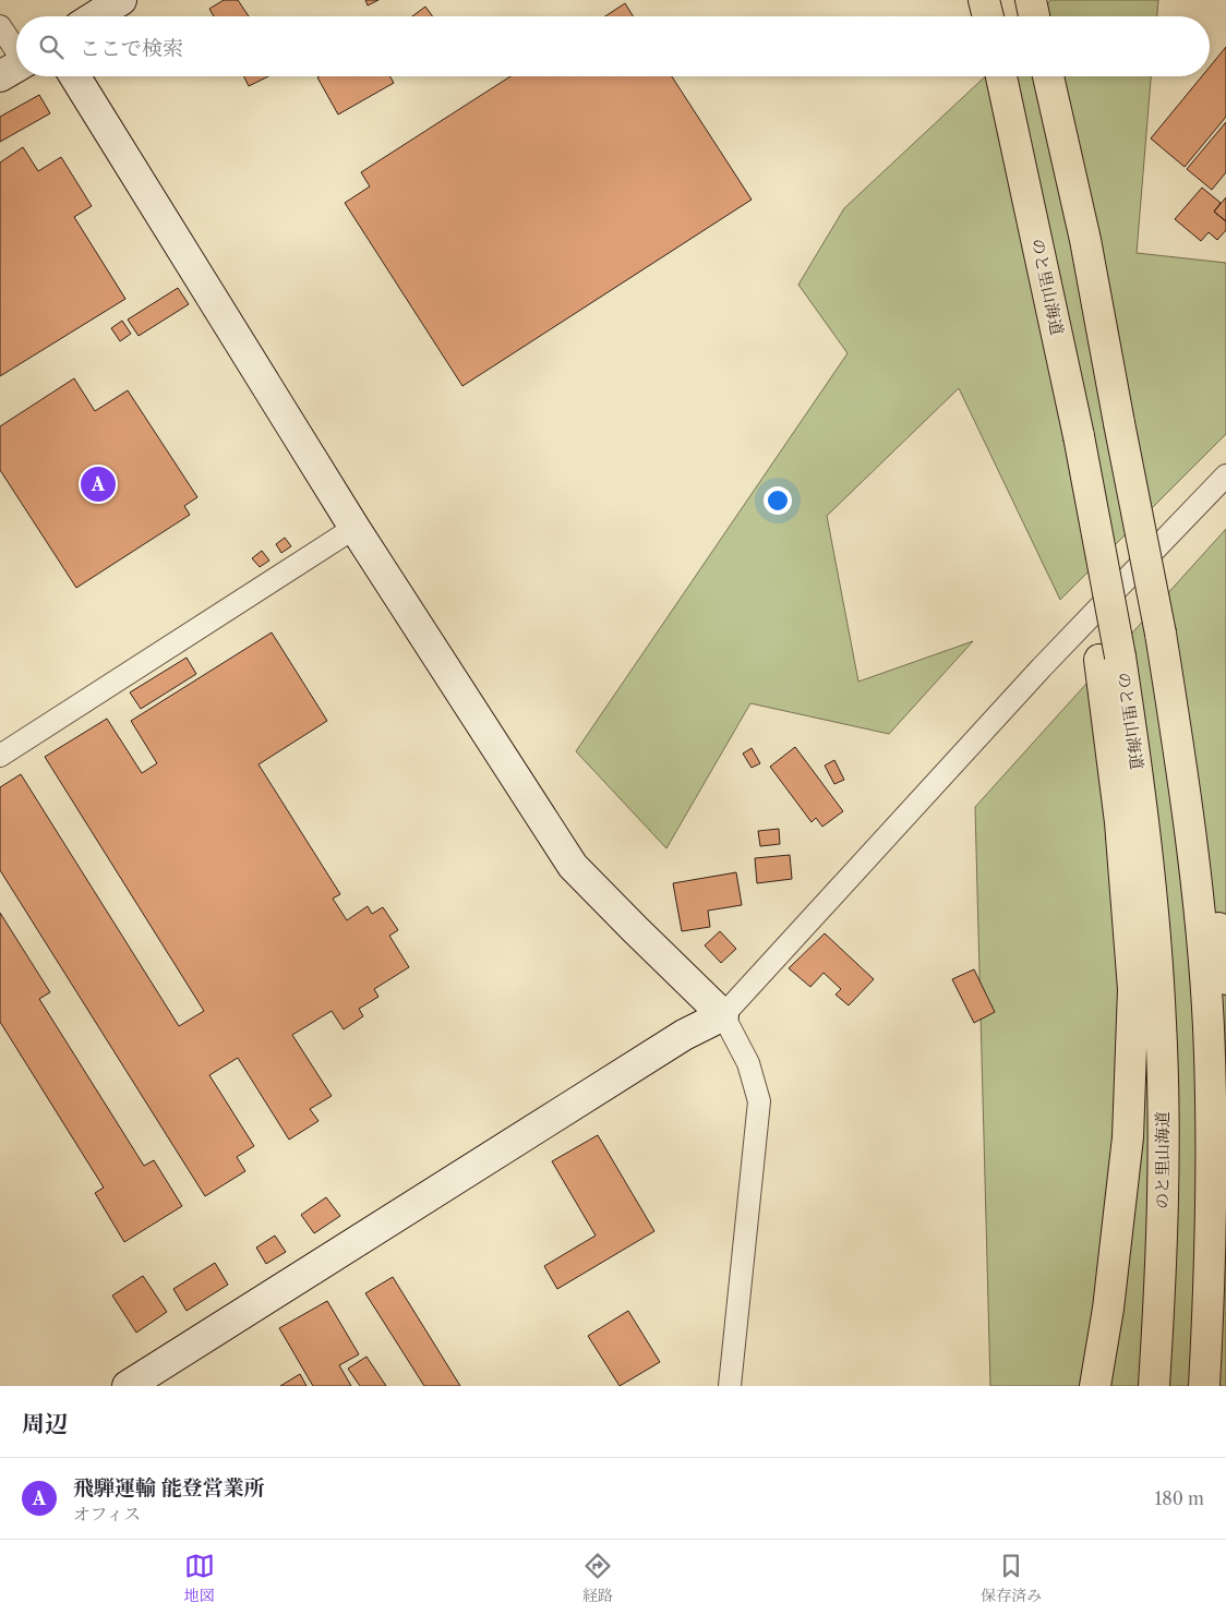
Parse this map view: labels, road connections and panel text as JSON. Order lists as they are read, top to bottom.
{
  "streets": {
    "highway": ["のと里山海道"]
  },
  "page": {
    "search": "ここで検索",
    "pins": "A",
    "heading": "周辺",
    "list": [
      {
        "mark": "A",
        "name": "飛騨運輸 能登営業所",
        "note": "オフィス",
        "value": "180 m"
      }
    ],
    "nav": ["地図", "経路", "保存済み"]
  }
}
